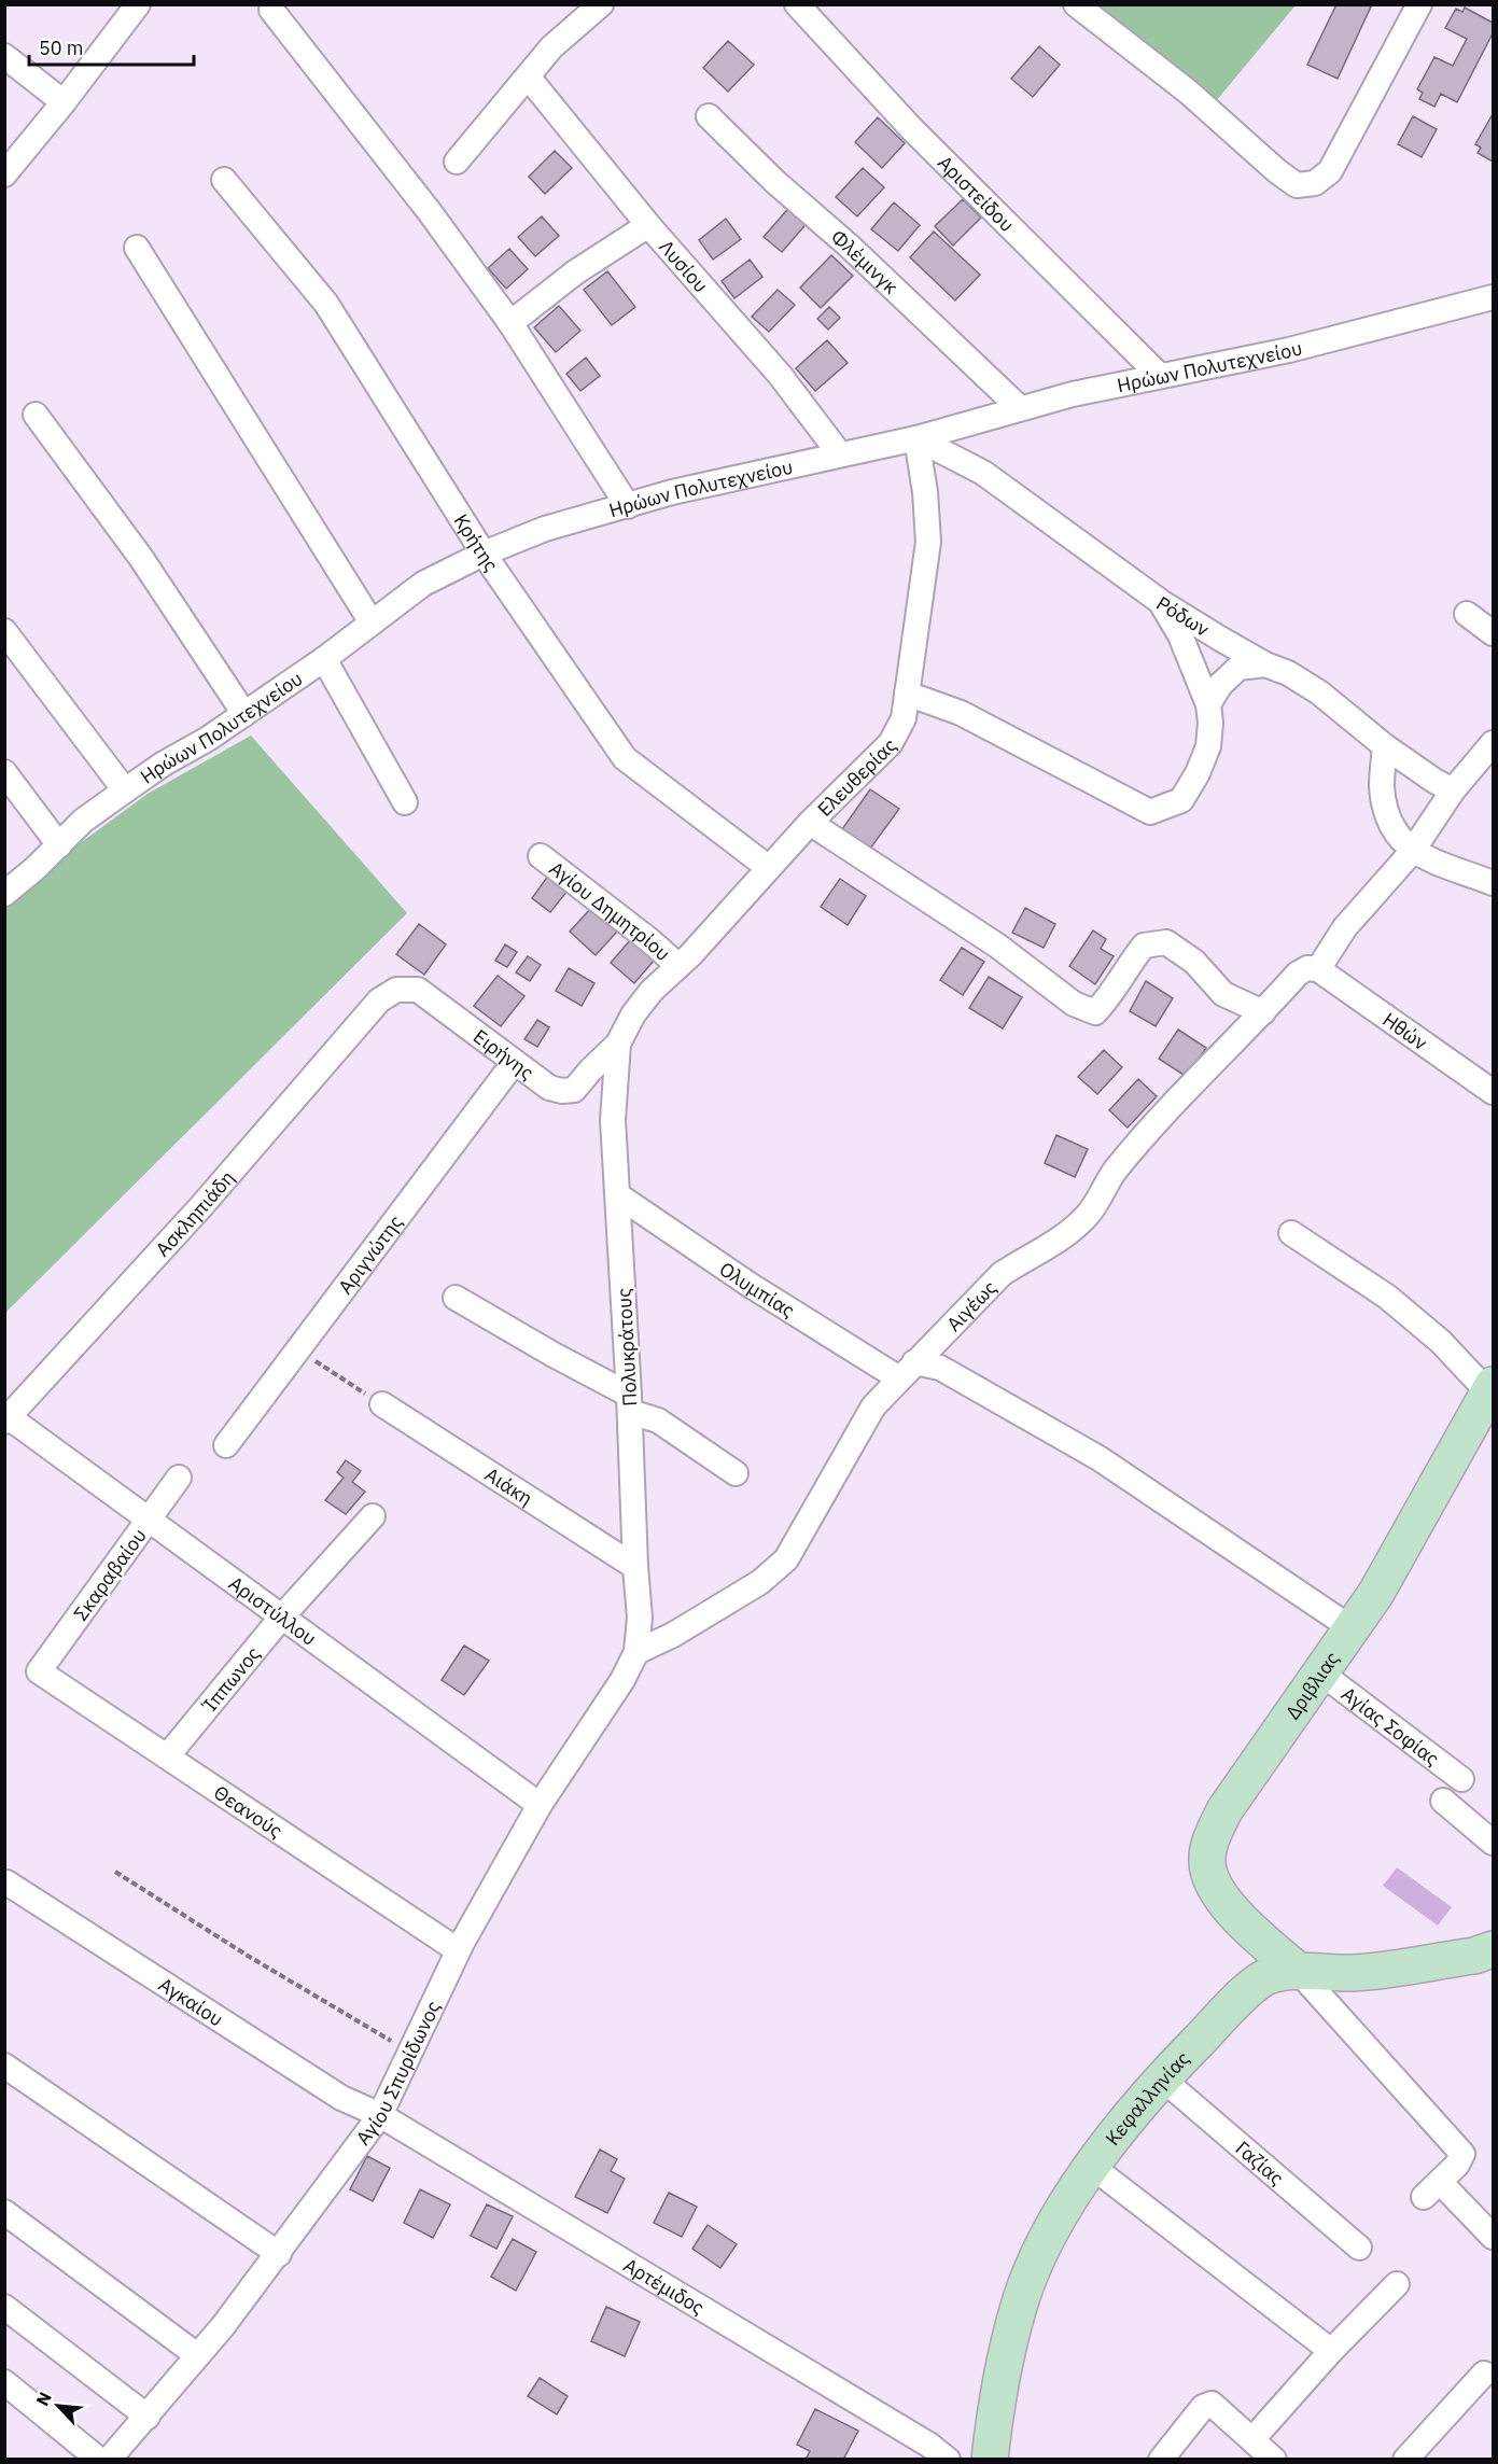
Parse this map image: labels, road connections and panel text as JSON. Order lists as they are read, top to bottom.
{
  "streets": {
    "street": [
      "Αριστείδου",
      "Φλέμινγκ",
      "Λυσίου",
      "Ηρώων Πολυτεχνείου",
      "Κρήτης",
      "Ρόδων",
      "Ελευθερίας",
      "Αγίου Δημητρίου",
      "Ηθών",
      "Ειρήνης",
      "Ασκληπιάδη",
      "Αριγνώτης",
      "Ολυμπίας",
      "Αιγέως",
      "Πολυκράτους",
      "Αιάκη",
      "Σκαραβαίου",
      "Αριστύλλου",
      "Ίππωνος",
      "Δριβλιας",
      "Αγίας Σοφίας",
      "Θεανούς",
      "Αγκαίου",
      "Αγίου Σπυρίδωνος",
      "Κεφαλληνίας",
      "Γαζίας",
      "Αρτέμιδος"
    ]
  },
  "crossings": [
    ["Αριστείδου", "Ηρώων Πολυτεχνείου"],
    ["Φλέμινγκ", "Ηρώων Πολυτεχνείου"],
    ["Λυσίου", "Ηρώων Πολυτεχνείου"],
    ["Ηρώων Πολυτεχνείου", "Κρήτης"],
    ["Ηρώων Πολυτεχνείου", "Ρόδων"],
    ["Ηρώων Πολυτεχνείου", "Ελευθερίας"],
    ["Κρήτης", "Ελευθερίας"],
    ["Ρόδων", "Ελευθερίας"],
    ["Ελευθερίας", "Αγίου Δημητρίου"],
    ["Ελευθερίας", "Ειρήνης"],
    ["Ελευθερίας", "Πολυκράτους"],
    ["Ηθών", "Αιγέως"],
    ["Ειρήνης", "Ασκληπιάδη"],
    ["Ειρήνης", "Αριγνώτης"],
    ["Ειρήνης", "Πολυκράτους"],
    ["Ασκληπιάδη", "Αριστύλλου"],
    ["Ολυμπίας", "Αιγέως"],
    ["Ολυμπίας", "Πολυκράτους"],
    ["Ολυμπίας", "Δριβλιας"],
    ["Αιγέως", "Πολυκράτους"],
    ["Αιγέως", "Αγίου Σπυρίδωνος"],
    ["Πολυκράτους", "Αιάκη"],
    ["Πολυκράτους", "Αγίου Σπυρίδωνος"],
    ["Σκαραβαίου", "Αριστύλλου"],
    ["Σκαραβαίου", "Θεανούς"],
    ["Αριστύλλου", "Ίππωνος"],
    ["Αριστύλλου", "Αγίου Σπυρίδωνος"],
    ["Ίππωνος", "Θεανούς"],
    ["Δριβλιας", "Αγίας Σοφίας"],
    ["Δριβλιας", "Κεφαλληνίας"],
    ["Θεανούς", "Αγίου Σπυρίδωνος"],
    ["Αγκαίου", "Αγίου Σπυρίδωνος"],
    ["Αγκαίου", "Αρτέμιδος"],
    ["Αγίου Σπυρίδωνος", "Αρτέμιδος"],
    ["Κεφαλληνίας", "Γαζίας"]
  ],
  "scale_bar": "50 m",
  "north": "top left"
}
